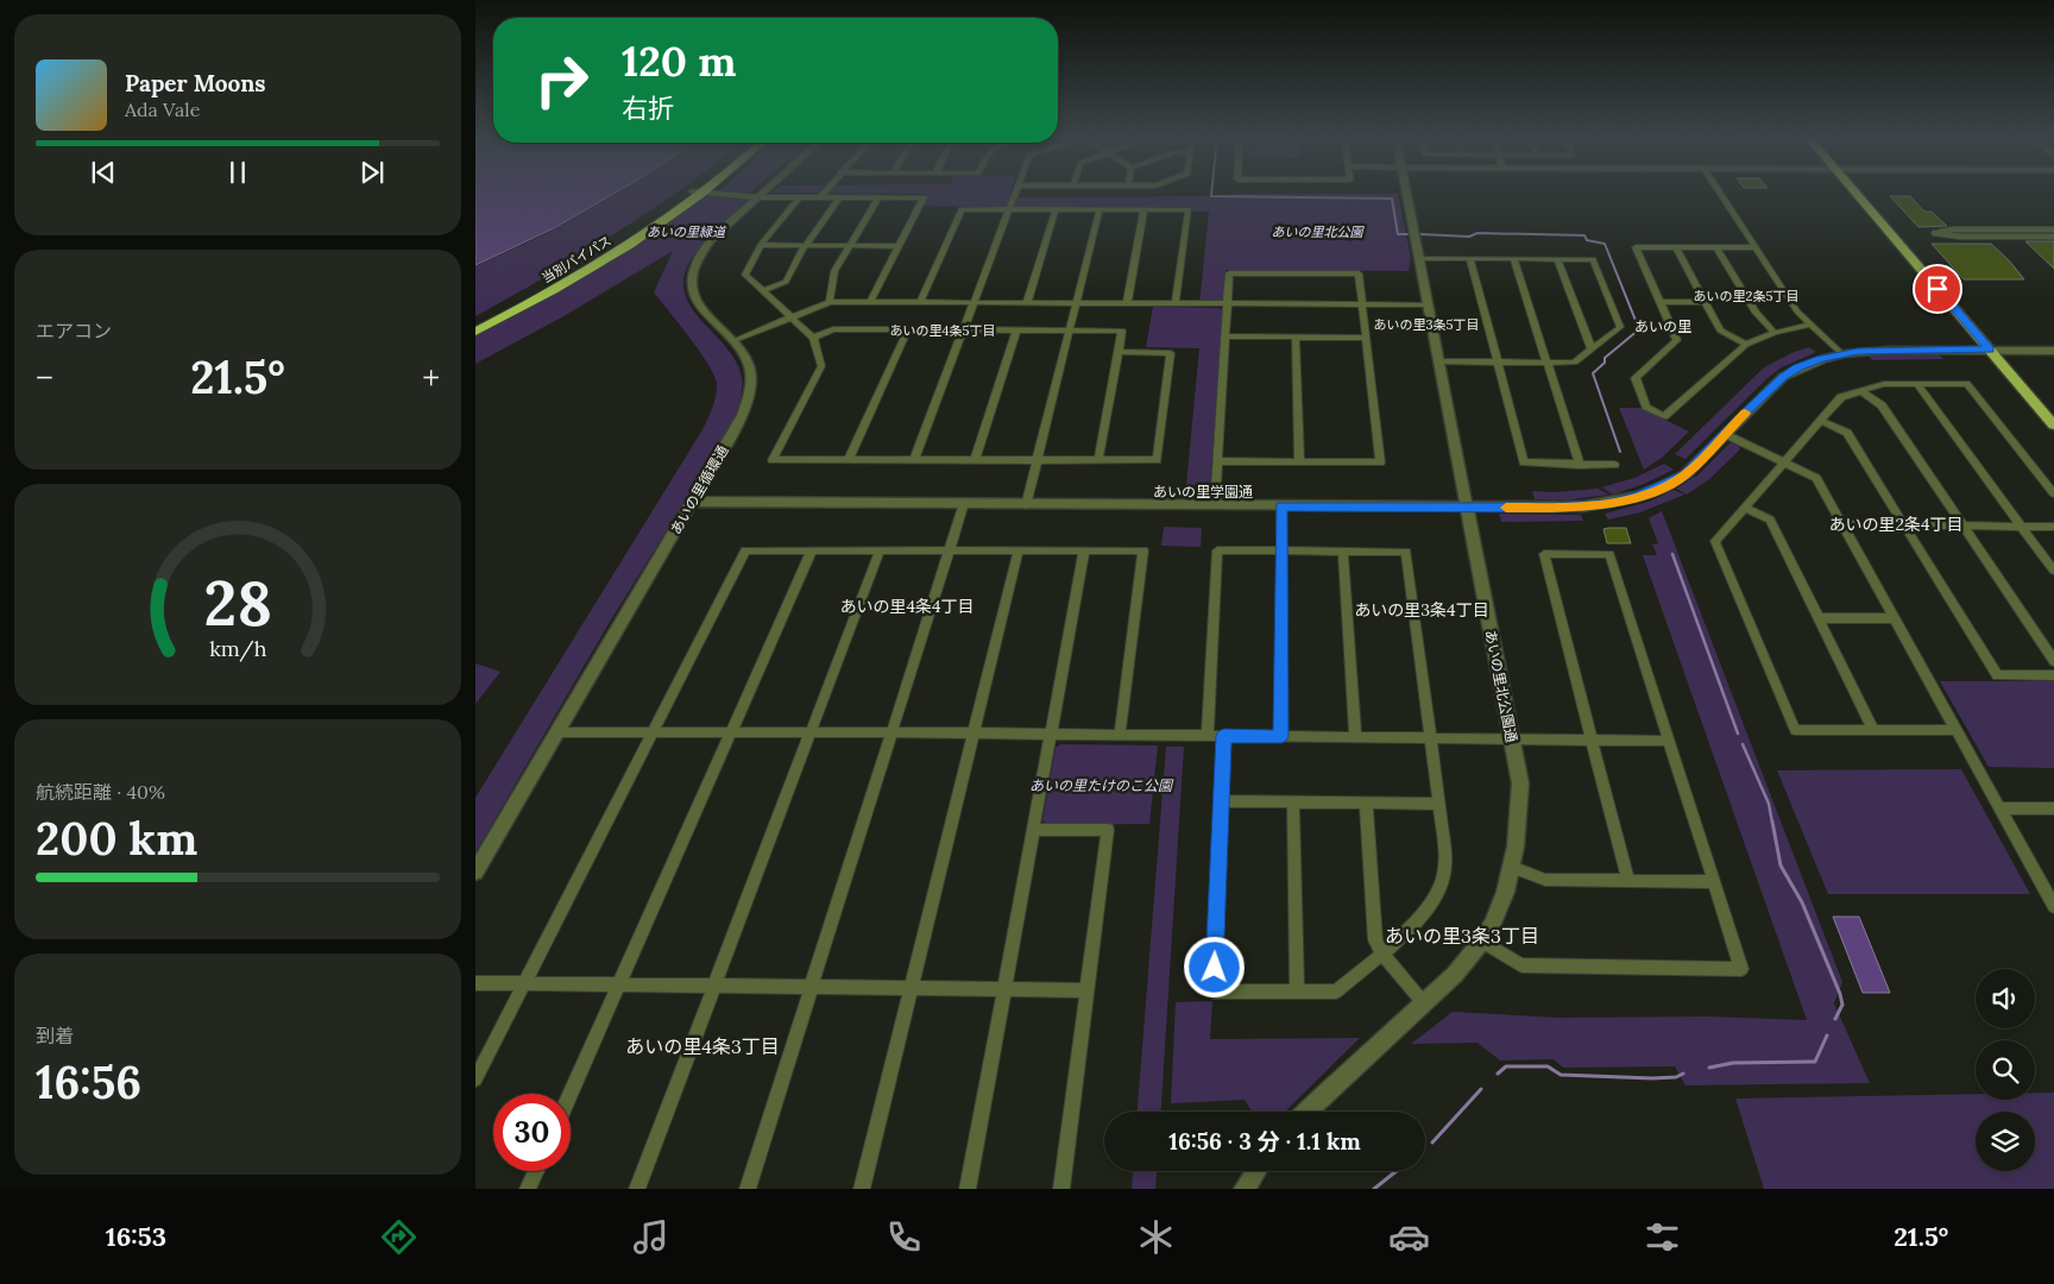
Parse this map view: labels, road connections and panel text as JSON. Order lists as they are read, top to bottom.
{
  "streets": {
    "highway": ["当別バイパス"],
    "street": ["あいの里循環通", "あいの里学園通", "あいの里北公園通"]
  },
  "crossings": [
    ["あいの里循環通", "あいの里学園通"],
    ["あいの里学園通", "あいの里北公園通"]
  ],
  "districts": [
    "あいの里2条5丁目",
    "あいの里3条5丁目",
    "あいの里",
    "あいの里4条5丁目",
    "あいの里2条4丁目",
    "あいの里4条4丁目",
    "あいの里3条4丁目",
    "あいの里3条3丁目",
    "あいの里4条3丁目"
  ],
  "parks": ["あいの里緑道", "あいの里北公園", "あいの里たけのこ公園"],
  "page": {
    "turn": ["120 m", "右折"],
    "song": ["Paper Moons", "Ada Vale"],
    "tile": [
      "エアコン",
      ["航続距離 · 40%", "200 km"],
      ["到着", "16:56"]
    ],
    "heat": ["−", "21.5°", "+"],
    "limit": "30",
    "trip": "16:56 · 3 分 · 1.1 km",
    "tabs": ["16:53", "21.5°"],
    "gauge": ["28", "km/h"]
  }
}
